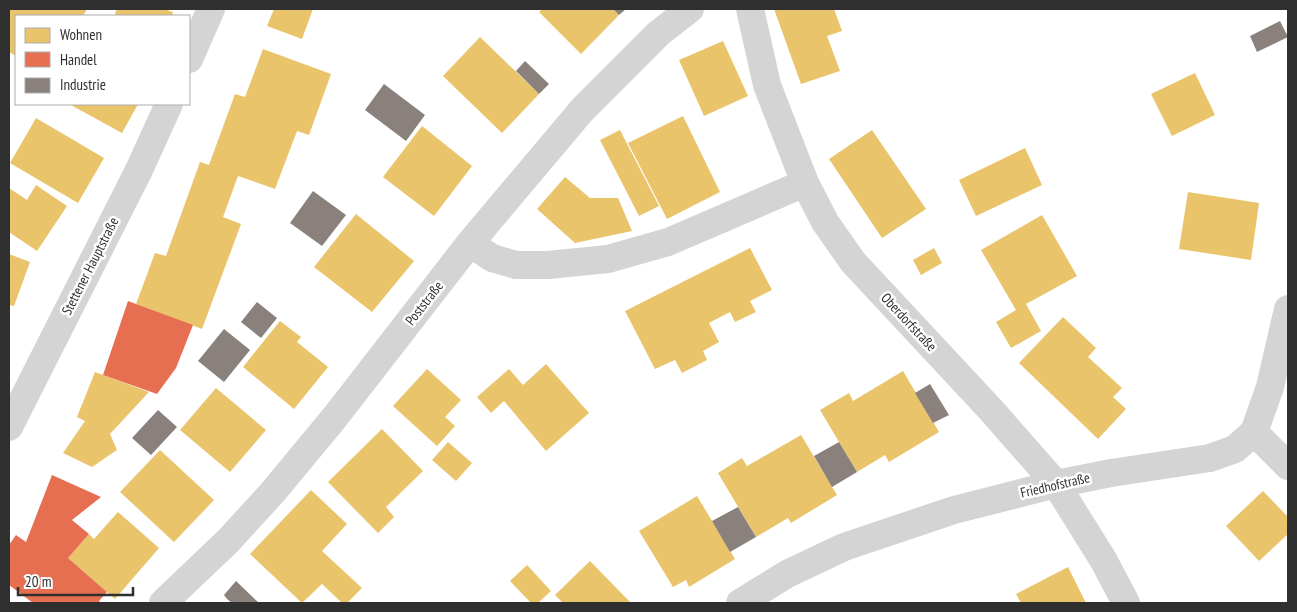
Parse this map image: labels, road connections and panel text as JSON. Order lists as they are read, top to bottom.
{
  "streets": {
    "street": [
      "Stettener Hauptstraße",
      "Poststraße",
      "Oberdorfstraße",
      "Friedhofstraße"
    ]
  },
  "crossings": [
    ["Oberdorfstraße", "Friedhofstraße"]
  ],
  "legend": ["Wohnen", "Handel", "Industrie"],
  "scale_bar": "20 m"
}
